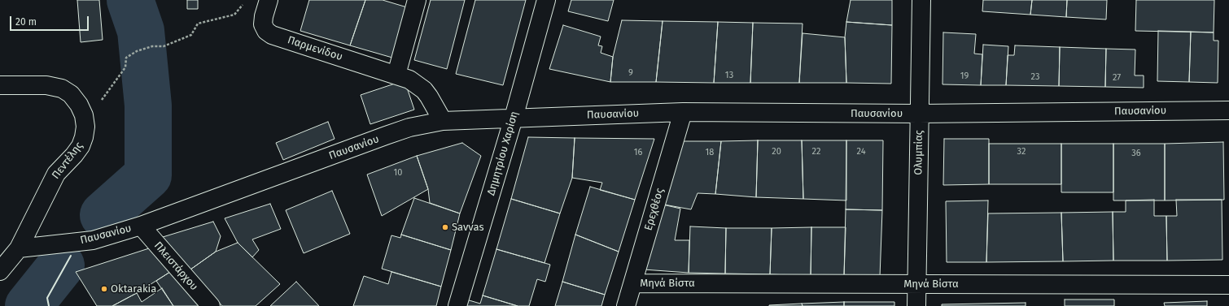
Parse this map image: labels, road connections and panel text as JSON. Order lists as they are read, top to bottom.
{
  "streets": {
    "street": [
      "Παρμενίδου",
      "Παυσανίου",
      "Ολυμπίας",
      "Δημητρίου Χαρίση",
      "Πεντέλης",
      "Ερεχθέος",
      "Πλειστάρχου",
      "Μηνά Βίστα"
    ]
  },
  "crossings": [
    ["Παυσανίου", "Ολυμπίας"],
    ["Παυσανίου", "Δημητρίου Χαρίση"],
    ["Παυσανίου", "Πεντέλης"],
    ["Παυσανίου", "Ερεχθέος"],
    ["Παυσανίου", "Πλειστάρχου"],
    ["Ολυμπίας", "Μηνά Βίστα"],
    ["Ερεχθέος", "Μηνά Βίστα"]
  ],
  "places": ["Savvas", "Oktarakia"],
  "house_numbers": [
    "9",
    "13",
    "19",
    "23",
    "27",
    "20",
    "22",
    "24",
    "32",
    "16",
    "18",
    "36",
    "10"
  ],
  "scale_bar": "20 m"
}
